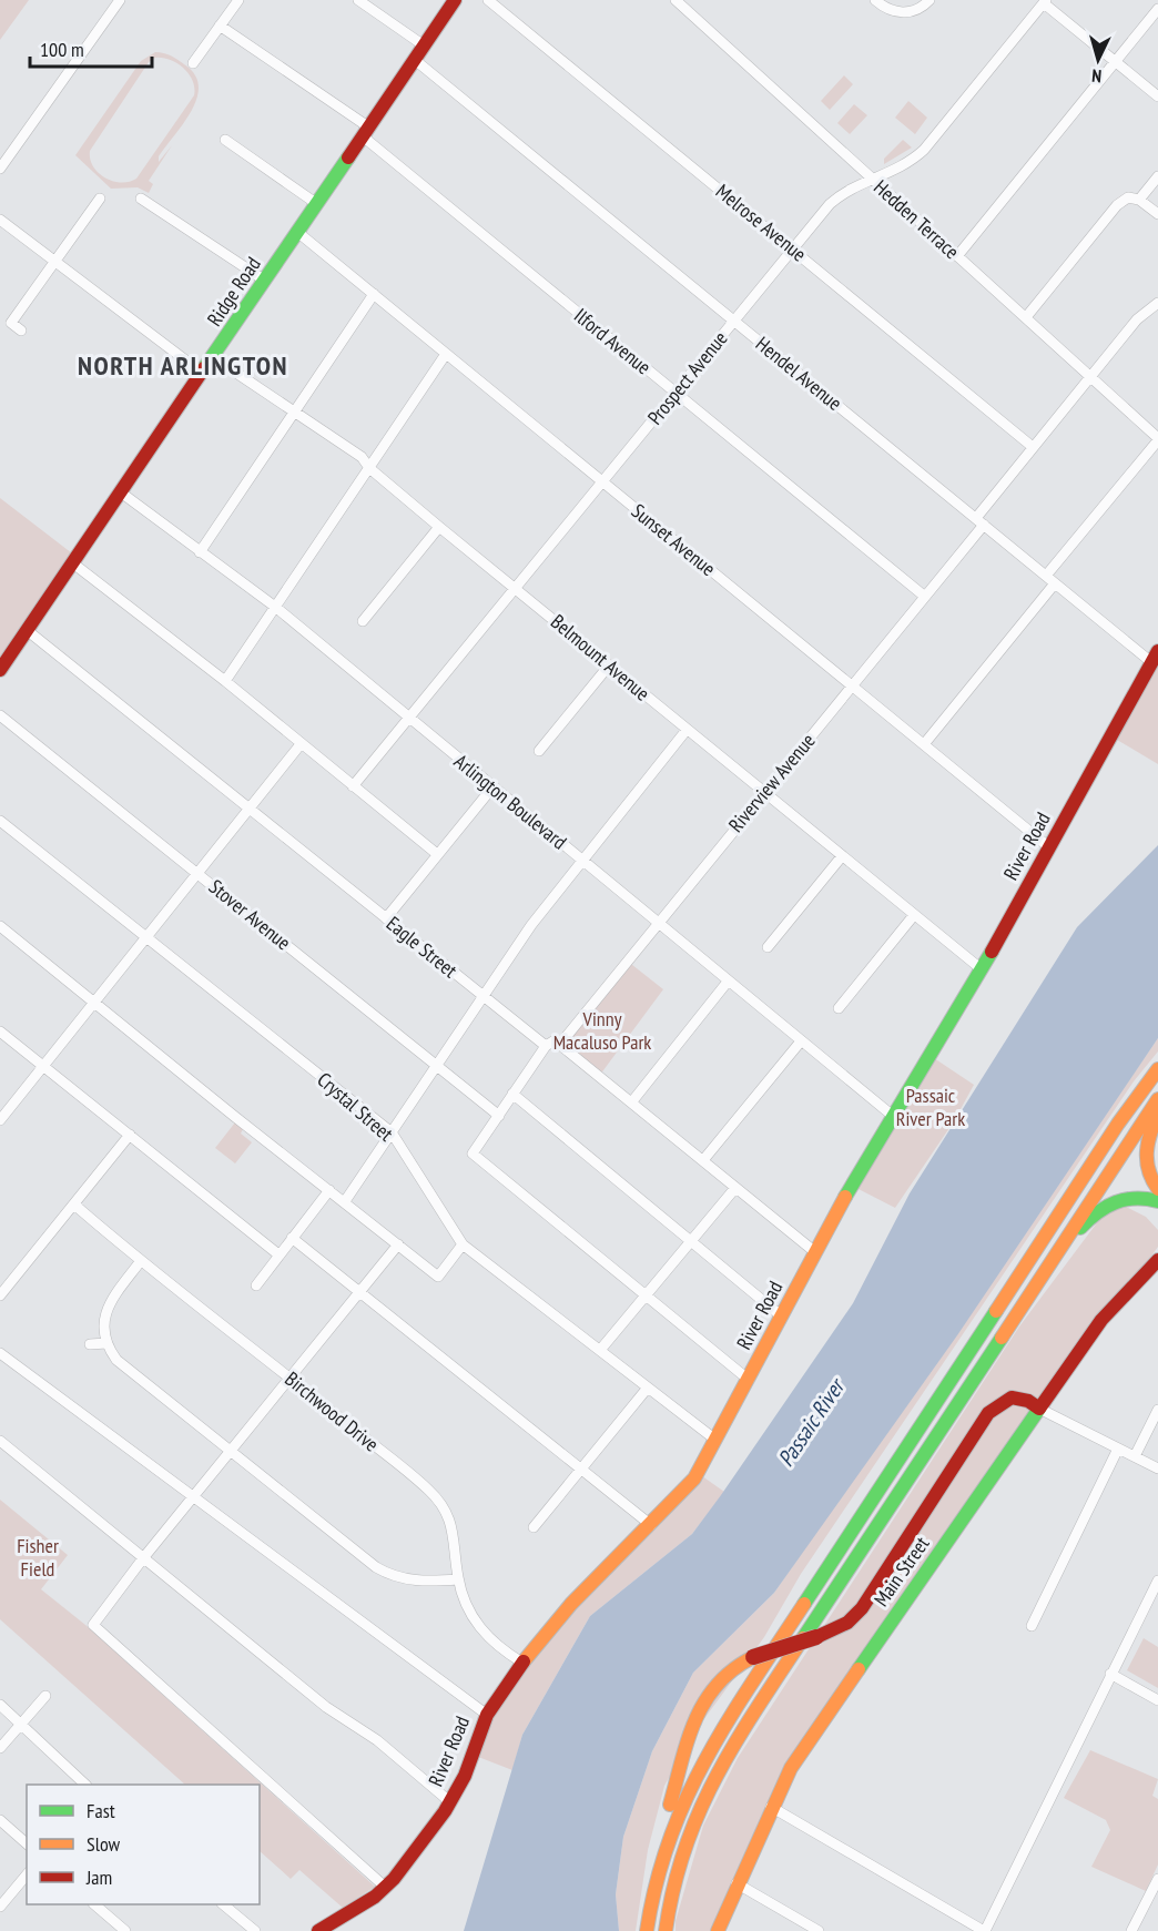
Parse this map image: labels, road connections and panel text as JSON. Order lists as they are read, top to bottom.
{
  "streets": {
    "main road": ["Ridge Road", "River Road", "Main Street"],
    "street": [
      "Hedden Terrace",
      "Melrose Avenue",
      "Ilford Avenue",
      "Hendel Avenue",
      "Prospect Avenue",
      "Sunset Avenue",
      "Belmount Avenue",
      "Riverview Avenue",
      "Arlington Boulevard",
      "Stover Avenue",
      "Eagle Street",
      "Crystal Street",
      "Birchwood Drive"
    ]
  },
  "crossings": [
    ["Hedden Terrace", "Prospect Avenue"],
    ["Hedden Terrace", "Riverview Avenue"],
    ["Melrose Avenue", "Prospect Avenue"],
    ["Melrose Avenue", "Riverview Avenue"],
    ["Ridge Road", "Ilford Avenue"],
    ["Ridge Road", "Hendel Avenue"],
    ["Ridge Road", "Sunset Avenue"],
    ["Ridge Road", "Belmount Avenue"],
    ["Ridge Road", "Arlington Boulevard"],
    ["Ridge Road", "Eagle Street"],
    ["Ilford Avenue", "Prospect Avenue"],
    ["Ilford Avenue", "Riverview Avenue"],
    ["Hendel Avenue", "Prospect Avenue"],
    ["Hendel Avenue", "Riverview Avenue"],
    ["Hendel Avenue", "River Road"],
    ["Prospect Avenue", "Sunset Avenue"],
    ["Prospect Avenue", "Belmount Avenue"],
    ["Prospect Avenue", "Arlington Boulevard"],
    ["Sunset Avenue", "Riverview Avenue"],
    ["Sunset Avenue", "River Road"],
    ["Belmount Avenue", "Riverview Avenue"],
    ["Belmount Avenue", "River Road"],
    ["Riverview Avenue", "Arlington Boulevard"],
    ["Arlington Boulevard", "River Road"],
    ["River Road", "Crystal Street"],
    ["River Road", "Birchwood Drive"]
  ],
  "districts": ["NORTH ARLINGTON"],
  "water": ["Passaic River"],
  "parks": ["Vinny Macaluso Park", "Passaic River Park", "Fisher Field"],
  "legend": ["Fast", "Slow", "Jam"],
  "scale_bar": "100 m",
  "north": "bottom"
}
